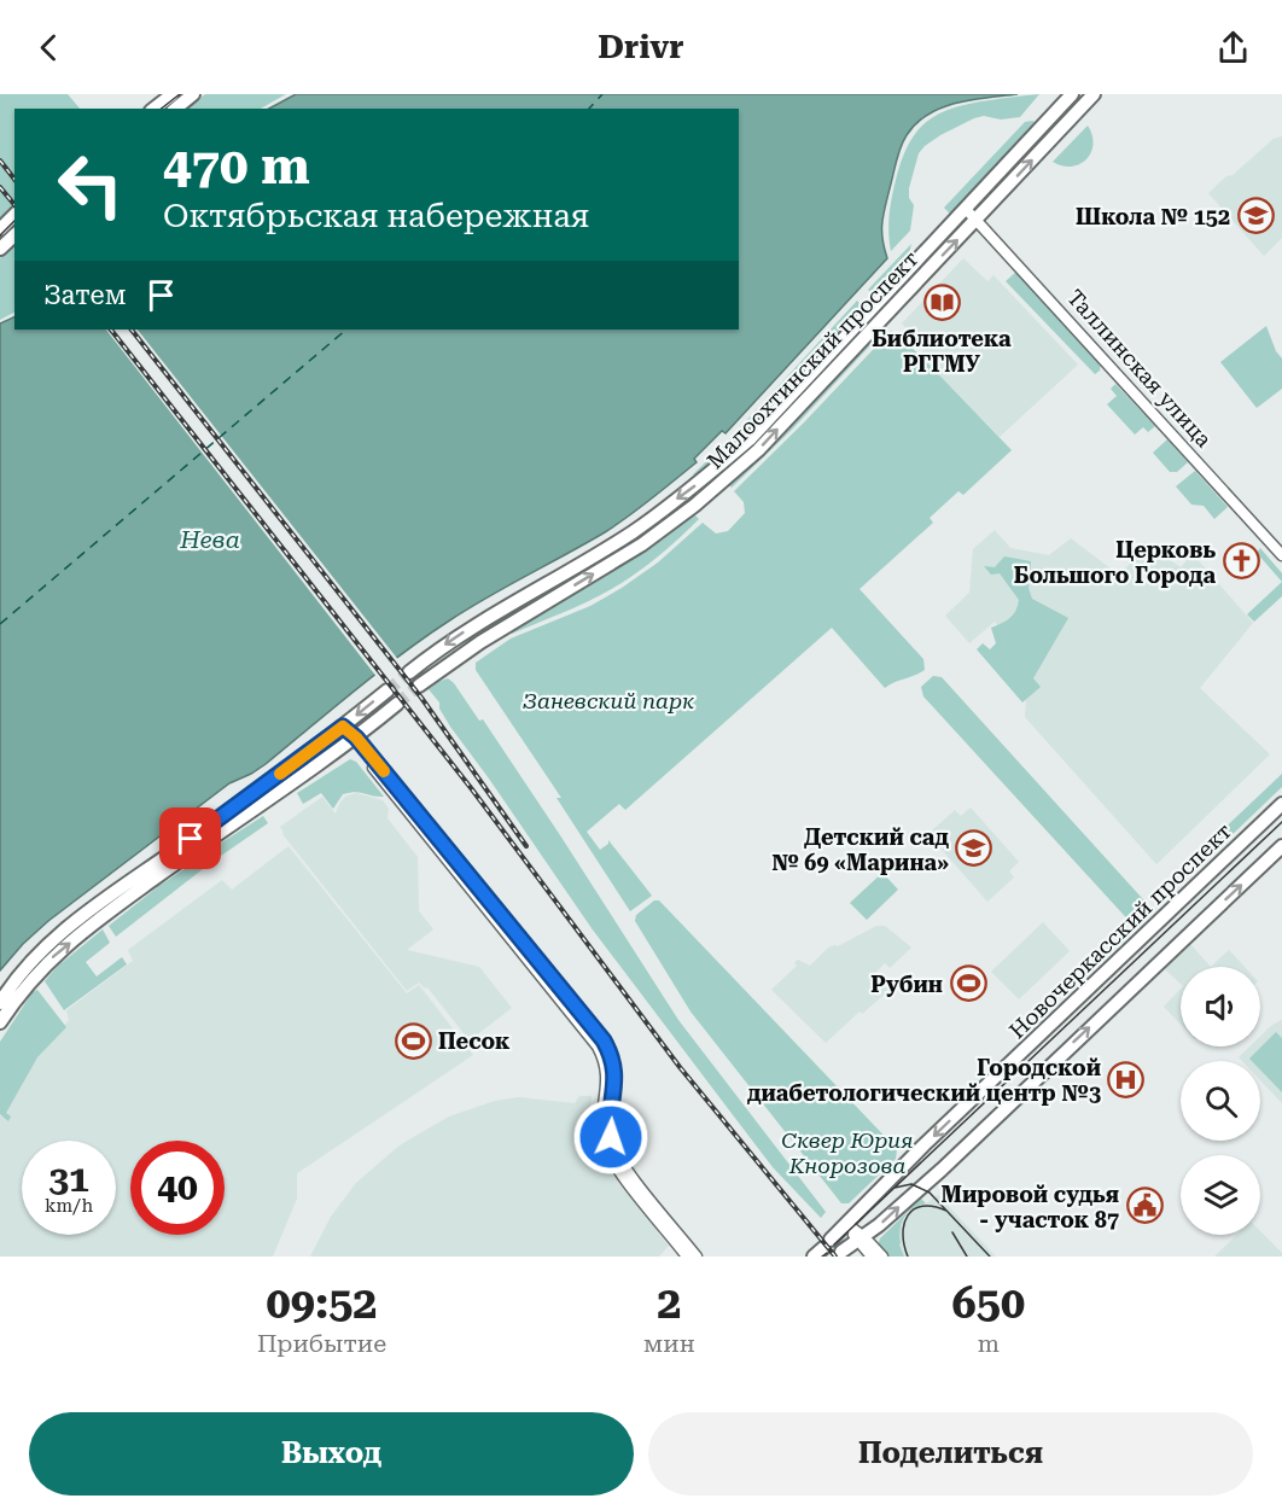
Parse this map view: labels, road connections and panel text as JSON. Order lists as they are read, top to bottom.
{
  "streets": {
    "main road": ["Малоохтинский проспект", "Новочеркасский проспект"],
    "street": ["Таллинская улица"]
  },
  "crossings": [
    ["Малоохтинский проспект", "Таллинская улица"]
  ],
  "water": ["Нева"],
  "parks": ["Заневский парк", "Сквер Юрия Кнорозова"],
  "places": {
    "school or university": ["Школа № 152", "Детский сад № 69 «Марина»"],
    "library": ["Библиотека РГГМУ"],
    "church": ["Церковь Большого Города"],
    "sports": ["Рубин", "Песок"],
    "hospital": ["Городской диабетологический центр №3"],
    "public building": ["Мировой судья - участок 87"]
  },
  "page": {
    "header": "Drivr",
    "turn": ["470 m", "Октябрьская набережная"],
    "then": "Затем",
    "speed": "31 km/h",
    "limit": "40",
    "eta": [
      "09:52",
      "Прибытие",
      "2",
      "мин",
      "650",
      "m"
    ],
    "buttons": ["Выход", "Поделиться"]
  }
}
